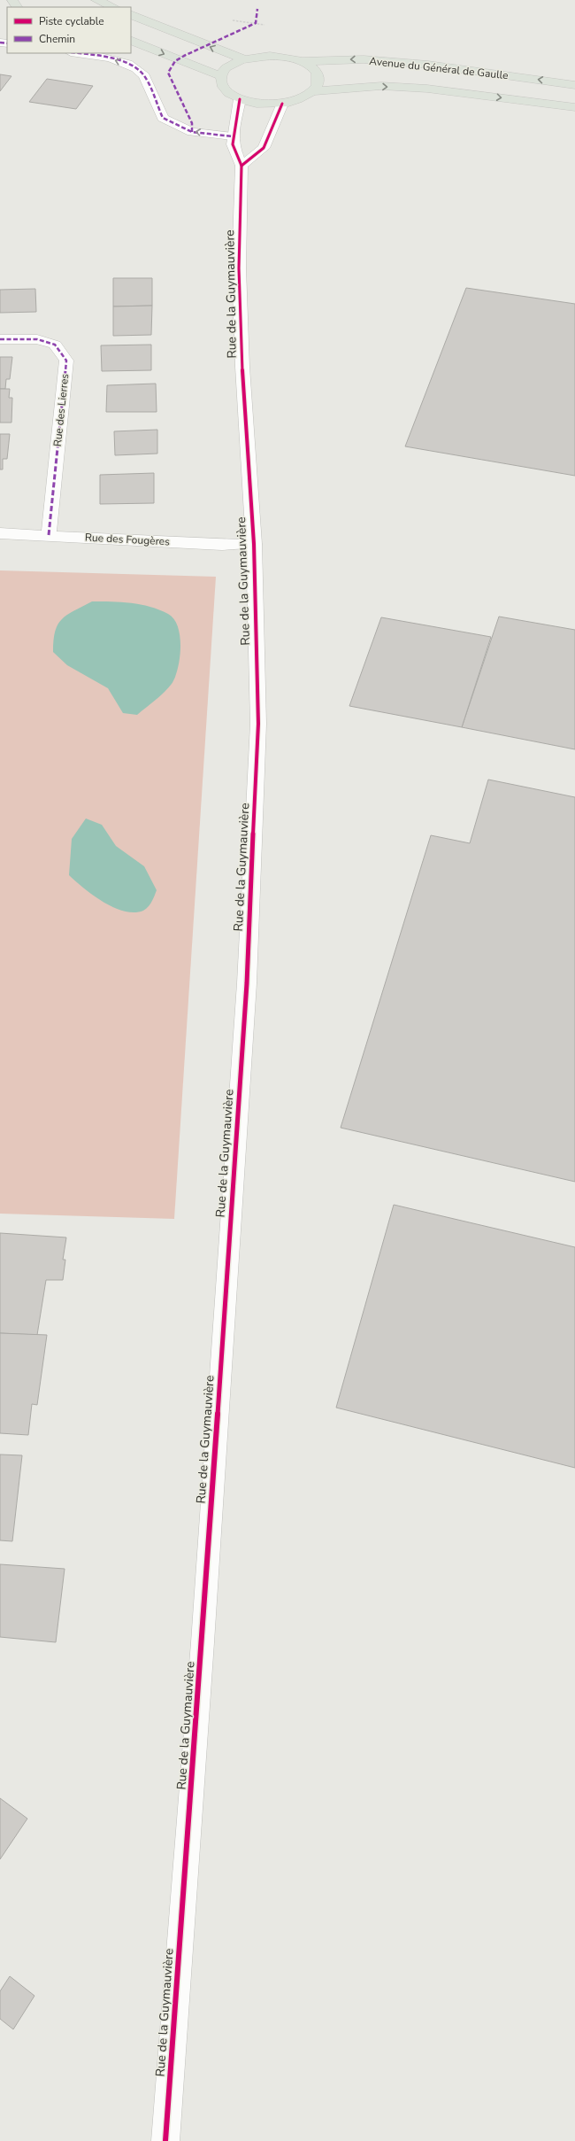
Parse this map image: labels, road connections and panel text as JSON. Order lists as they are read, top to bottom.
{
  "streets": {
    "main road": ["Avenue du Général de Gaulle"],
    "street": ["Rue de la Guymauvière", "Rue des Lierres", "Rue des Fougères"]
  },
  "crossings": [
    ["Rue de la Guymauvière", "Rue des Fougères"],
    ["Rue des Lierres", "Rue des Fougères"]
  ],
  "legend": ["Piste cyclable", "Chemin"]
}
